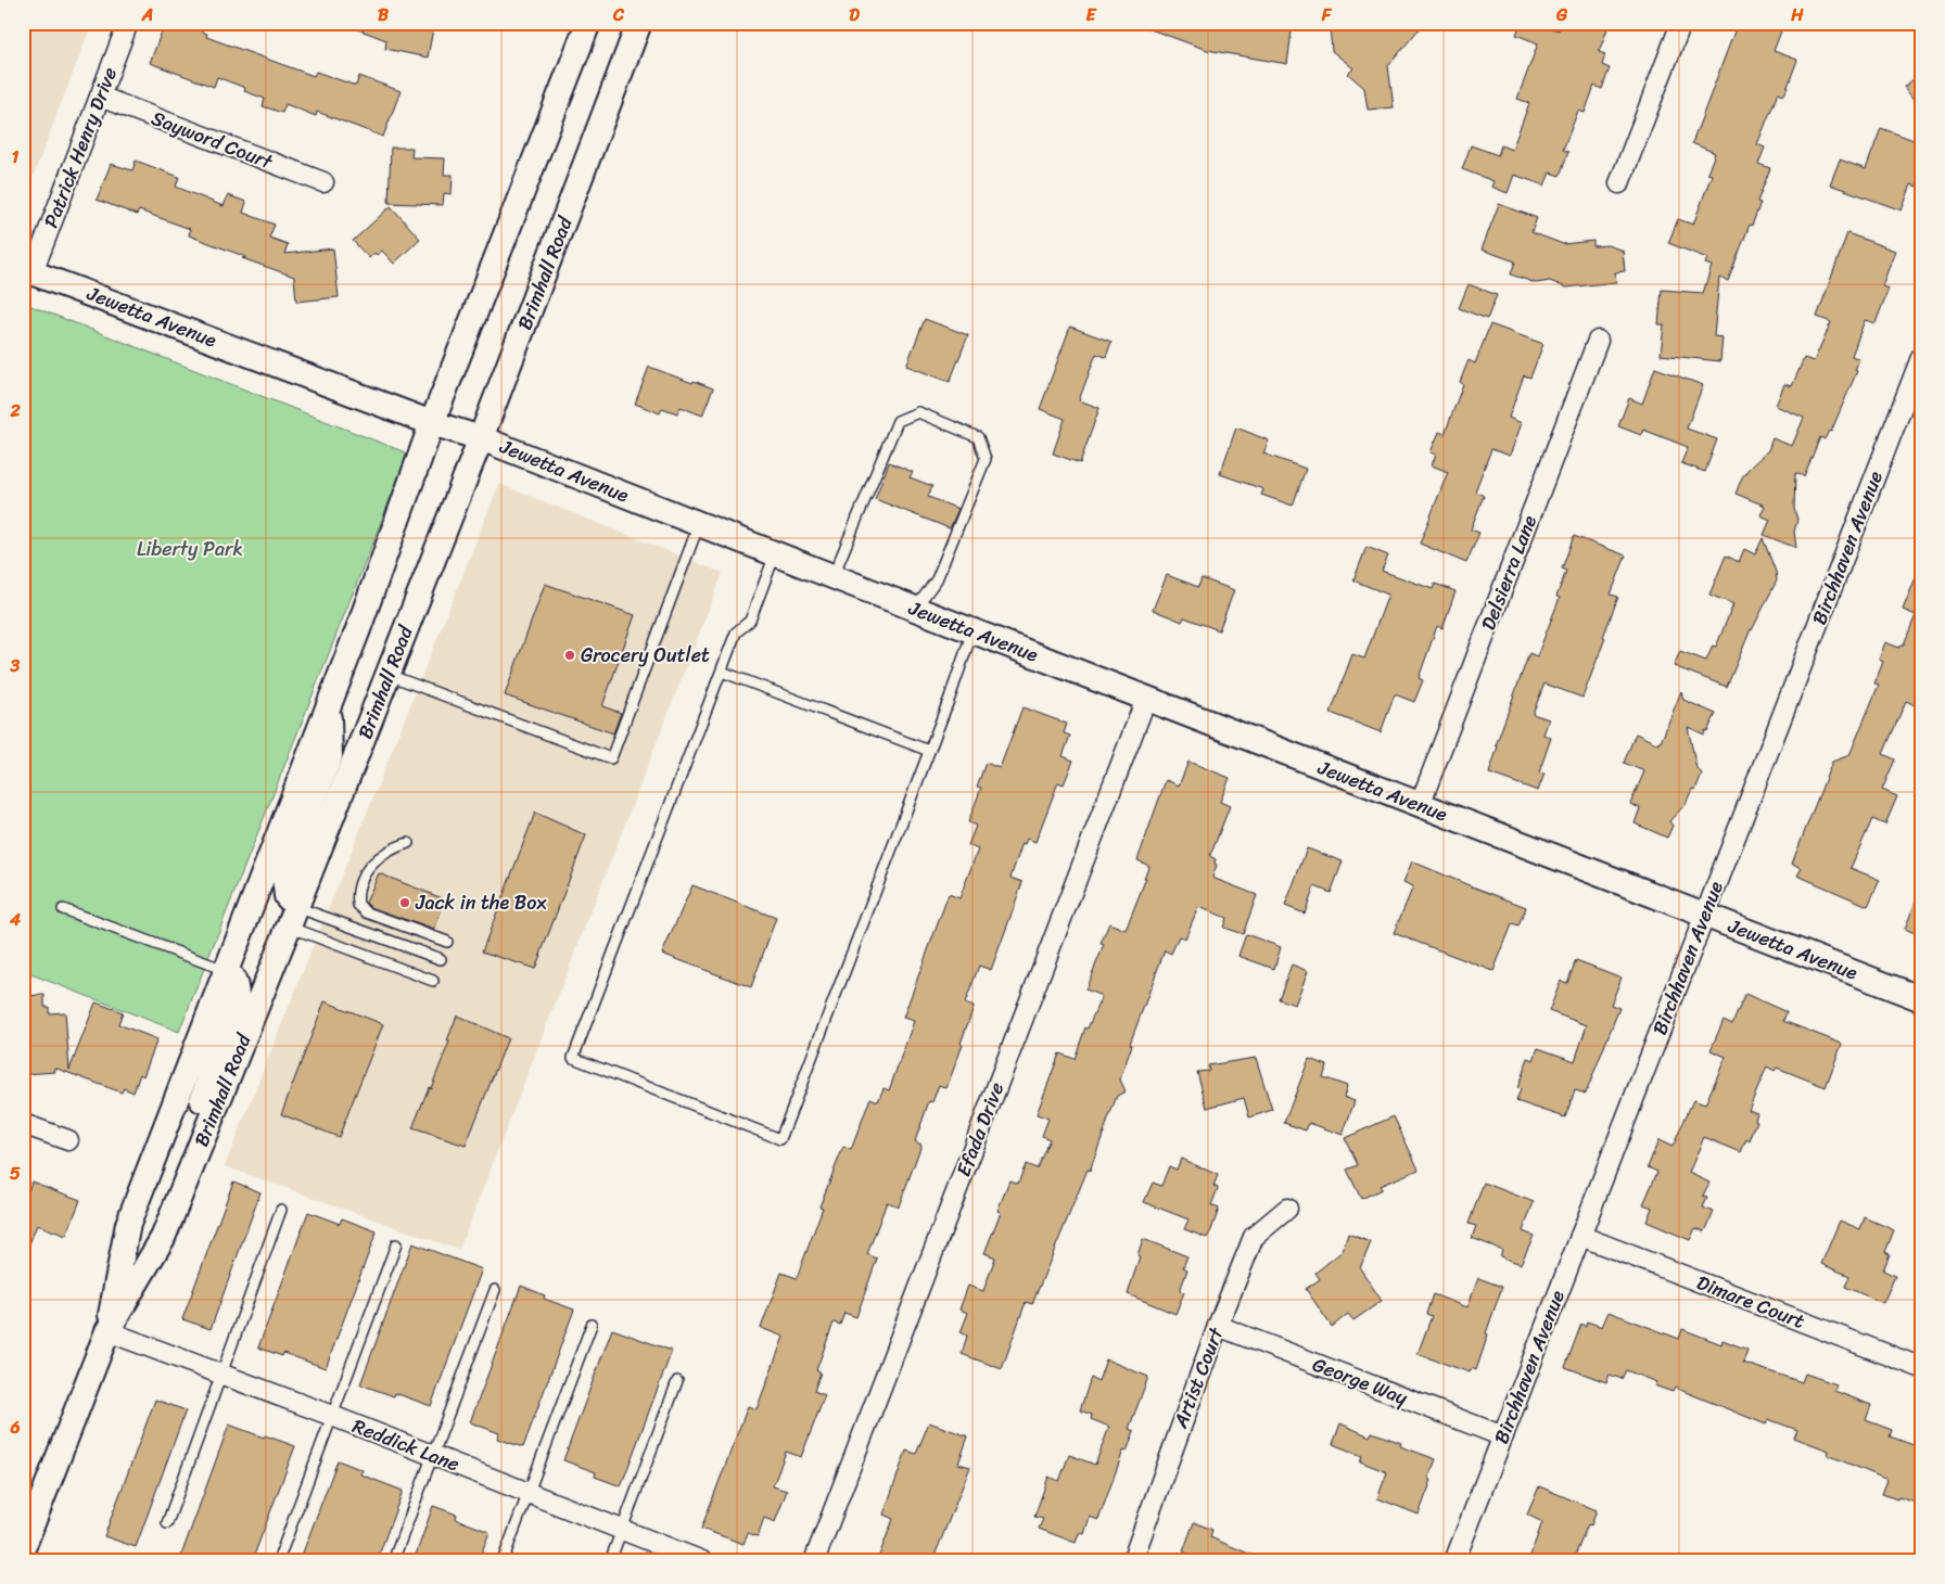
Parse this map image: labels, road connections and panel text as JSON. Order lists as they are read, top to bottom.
{
  "streets": {
    "street": [
      "Sayword Court",
      "Patrick Henry Drive",
      "Brimhall Road",
      "Jewetta Avenue",
      "Birchhaven Avenue",
      "Delsierra Lane",
      "Efada Drive",
      "Dimare Court",
      "Artist Court",
      "George Way",
      "Reddick Lane"
    ]
  },
  "crossings": [
    ["Sayword Court", "Patrick Henry Drive"],
    ["Patrick Henry Drive", "Jewetta Avenue"],
    ["Brimhall Road", "Jewetta Avenue"],
    ["Brimhall Road", "Reddick Lane"],
    ["Jewetta Avenue", "Birchhaven Avenue"],
    ["Jewetta Avenue", "Delsierra Lane"],
    ["Jewetta Avenue", "Efada Drive"],
    ["Birchhaven Avenue", "Dimare Court"],
    ["Birchhaven Avenue", "George Way"],
    ["Artist Court", "George Way"]
  ],
  "parks": ["Liberty Park"],
  "places": ["Grocery Outlet", "Jack in the Box"],
  "grid": {
    "columns": [
      "A",
      "B",
      "C",
      "D",
      "E",
      "F",
      "G",
      "H"
    ],
    "rows": [
      "1",
      "2",
      "3",
      "4",
      "5",
      "6"
    ]
  }
}
